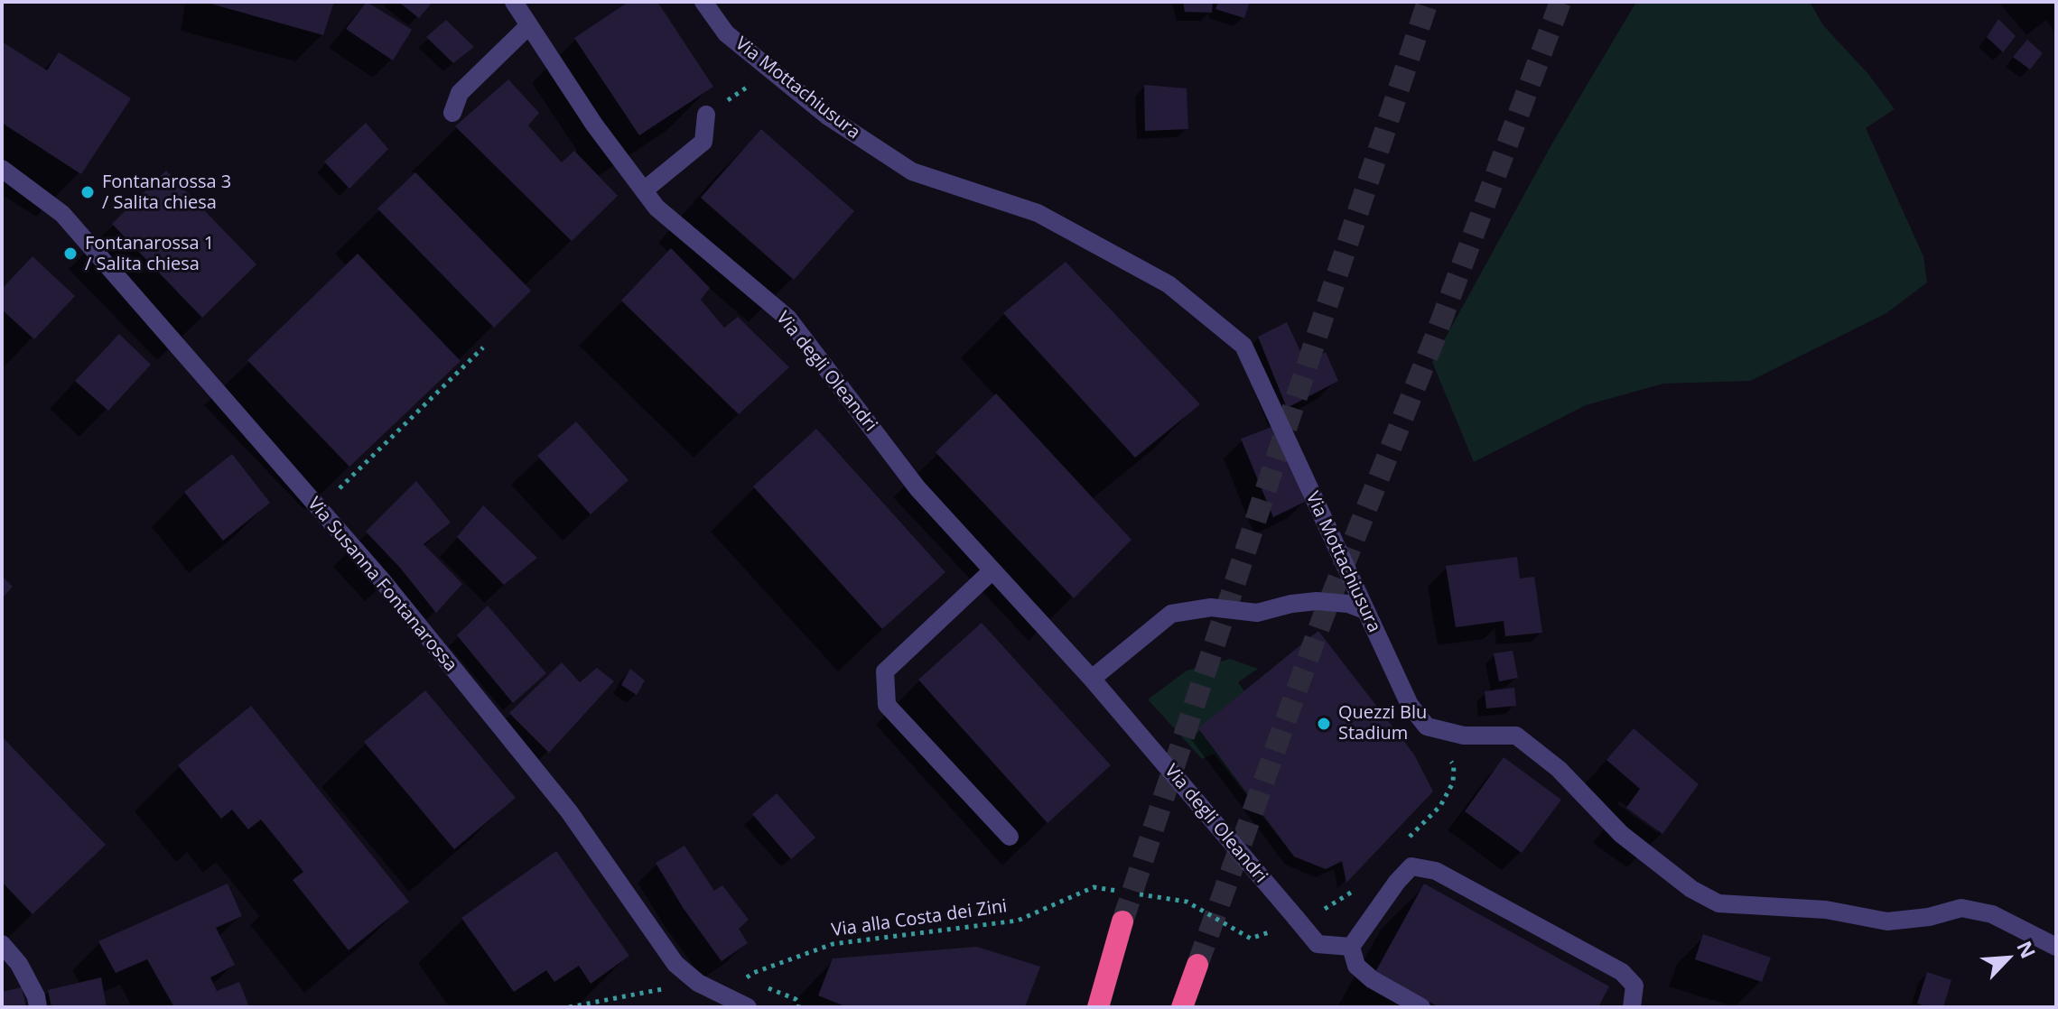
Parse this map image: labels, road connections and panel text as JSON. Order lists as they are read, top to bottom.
{
  "streets": {
    "street": ["Via Mottachiusura", "Via degli Oleandri", "Via Susanna Fontanarossa"],
    "path": ["Via alla Costa dei Zini"]
  },
  "places": ["Fontanarossa 3 / Salita chiesa", "Fontanarossa 1 / Salita chiesa", "Quezzi Blu Stadium"],
  "north": "top right"
}
